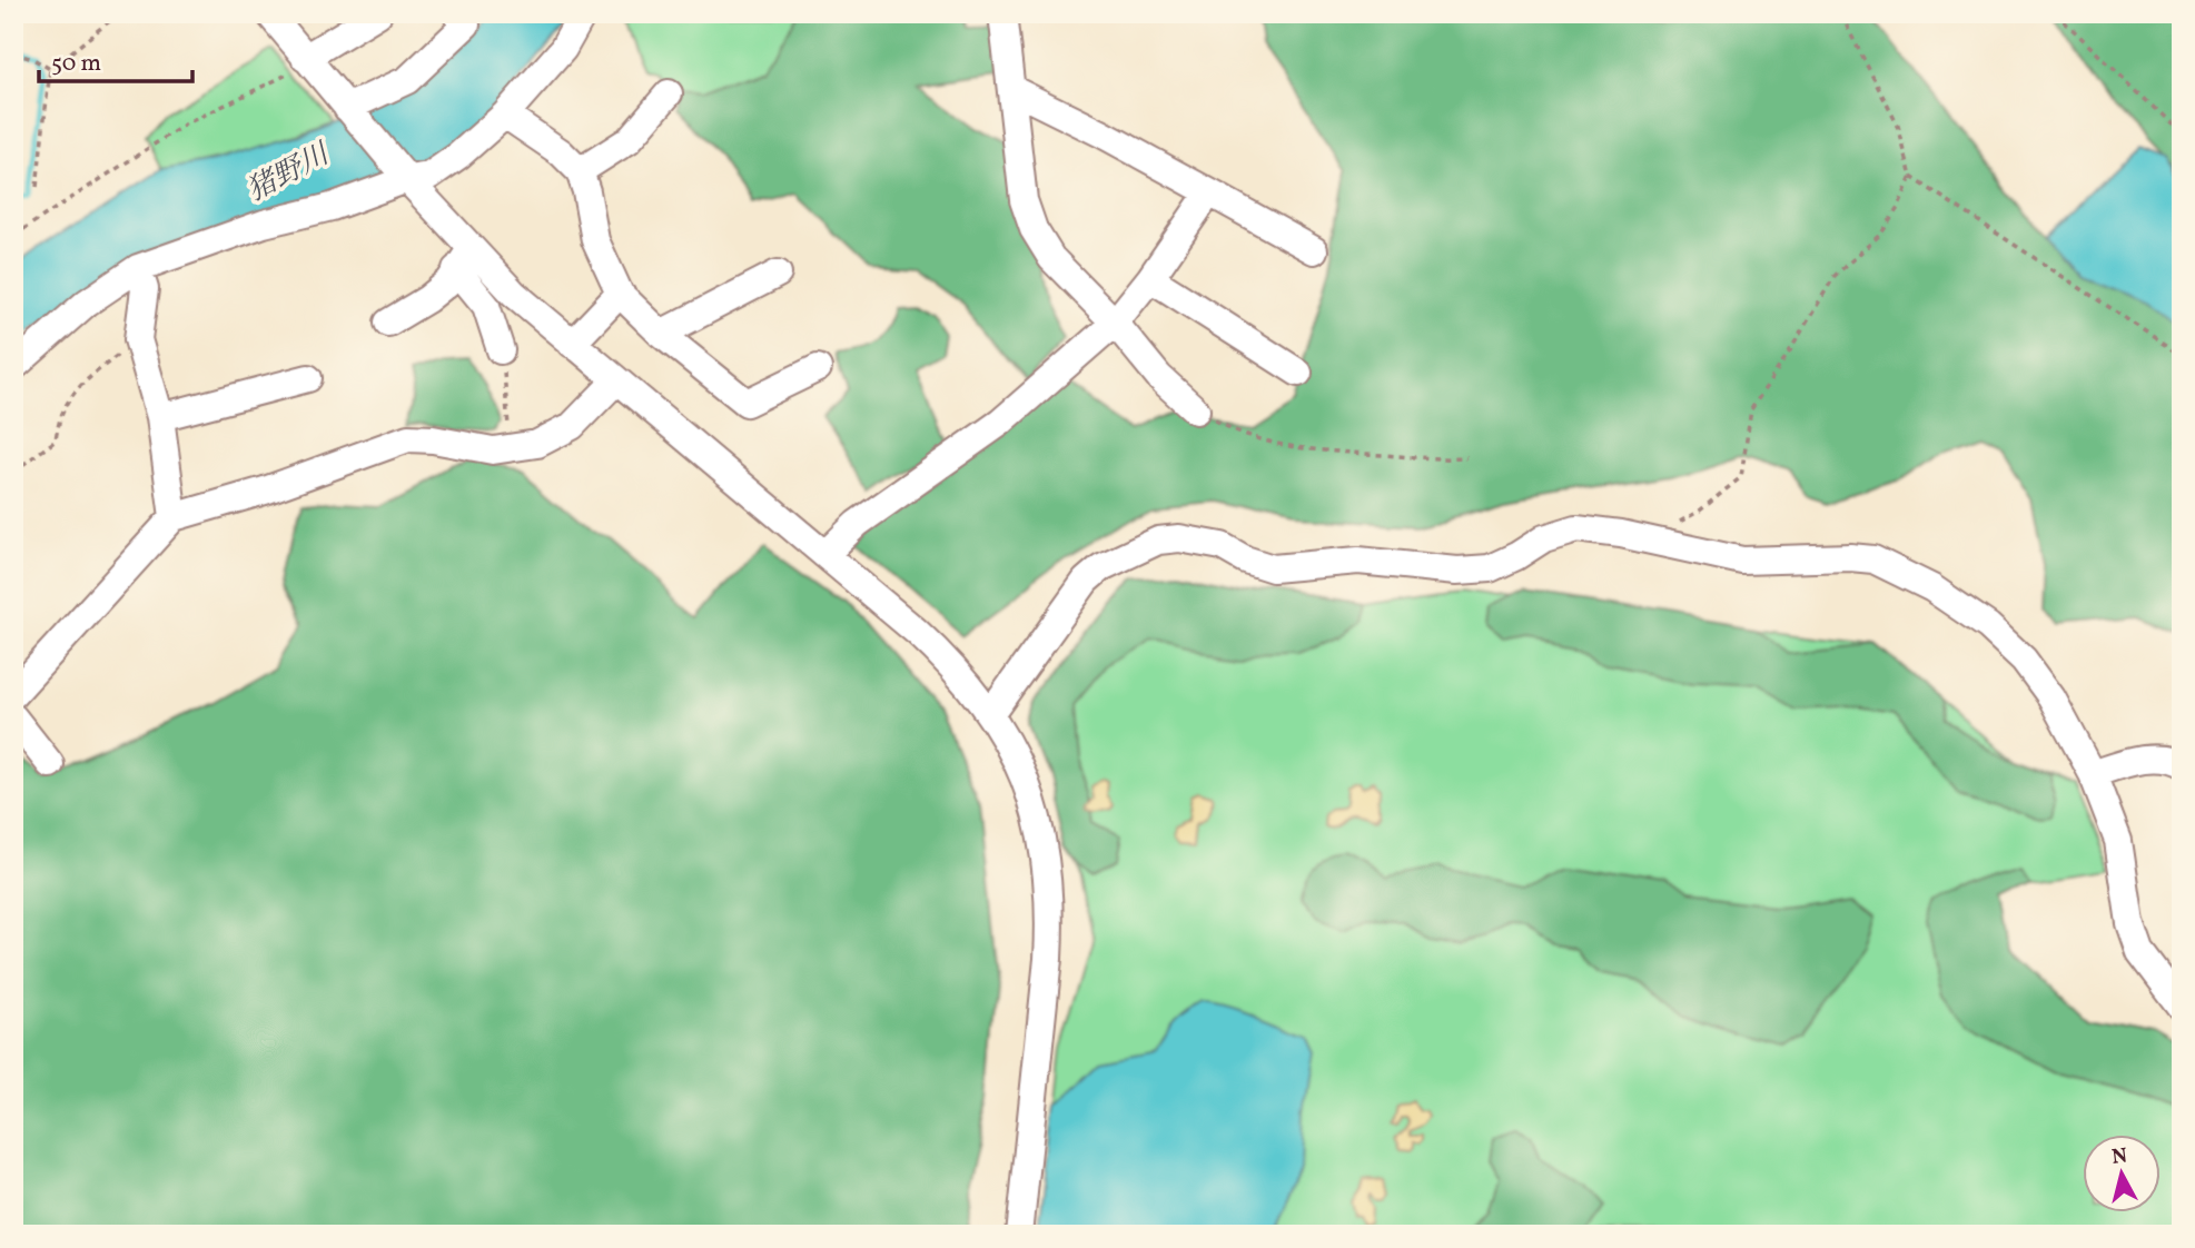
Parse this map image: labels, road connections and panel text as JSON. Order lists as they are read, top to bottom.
{
  "water": ["猪野川"],
  "scale_bar": "50 m",
  "north": "top"
}
